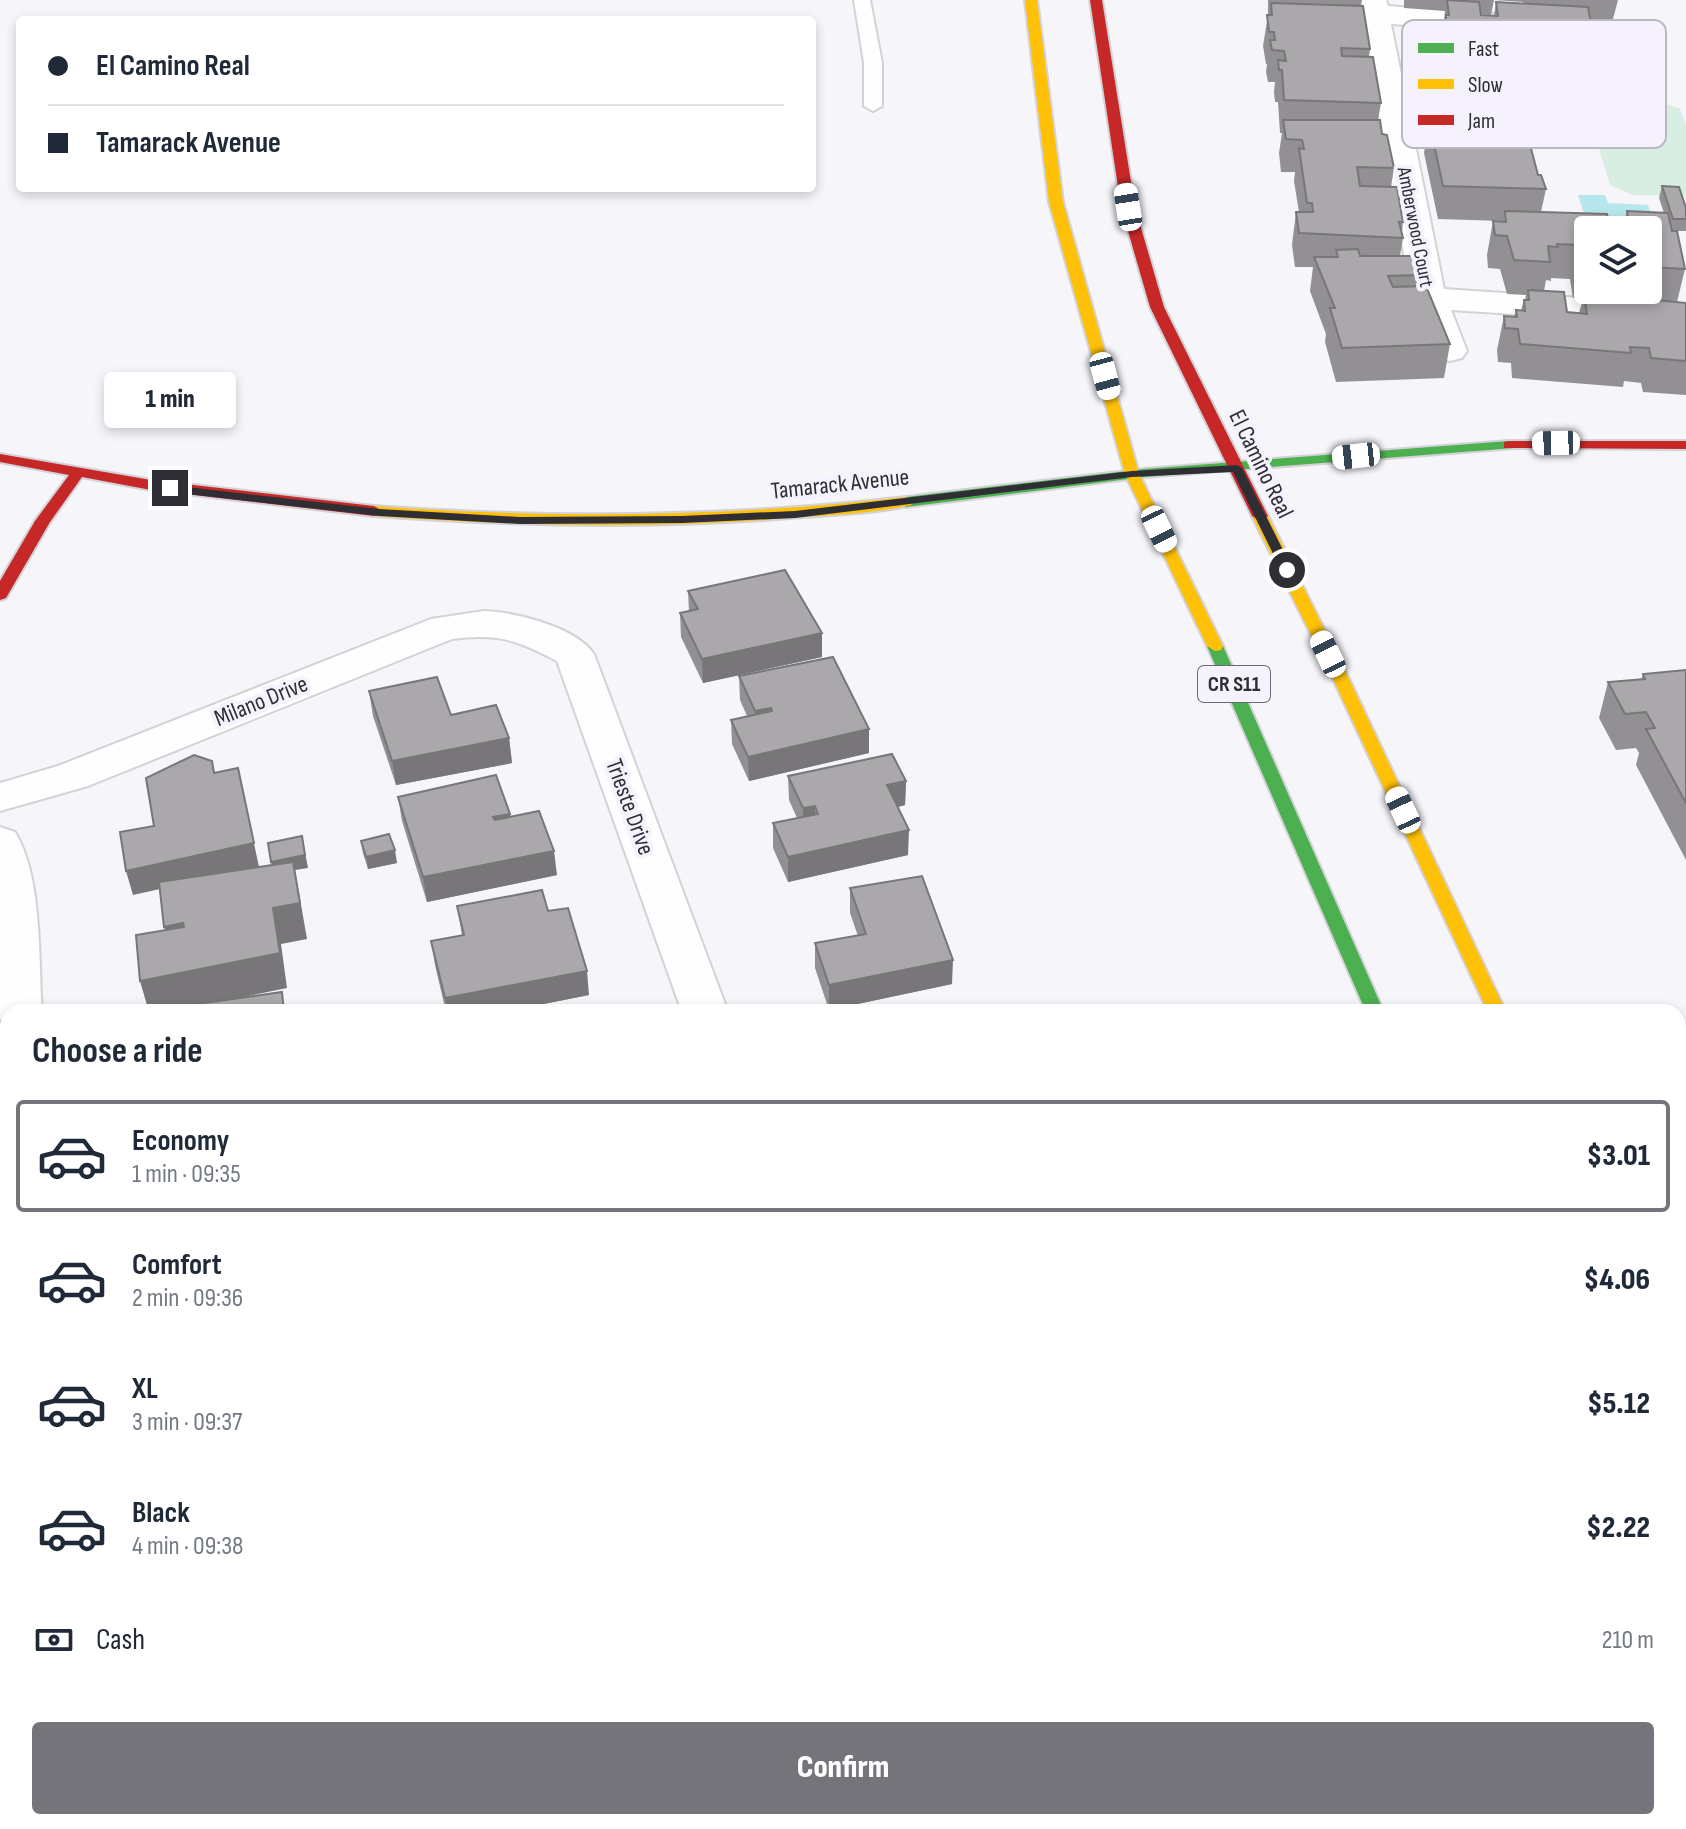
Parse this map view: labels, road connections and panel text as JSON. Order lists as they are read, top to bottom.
{
  "streets": {
    "main road": ["El Camino Real", "Tamarack Avenue", "CR S11"],
    "street": ["Amberwood Court", "Milano Drive", "Trieste Drive"]
  },
  "crossings": [
    ["El Camino Real", "Tamarack Avenue"],
    ["Tamarack Avenue", "CR S11"],
    ["Milano Drive", "Trieste Drive"]
  ],
  "legend": ["Fast", "Slow", "Jam"],
  "page": {
    "banner": ["El Camino Real", "Tamarack Avenue"],
    "bubble": "1 min",
    "heading": "Choose a ride",
    "list": [
      {
        "name": "Economy",
        "note": "1 min · 09:35",
        "value": "$3.01"
      },
      {
        "name": "Comfort",
        "note": "2 min · 09:36",
        "value": "$4.06"
      },
      {
        "name": "XL",
        "note": "3 min · 09:37",
        "value": "$5.12"
      },
      {
        "name": "Black",
        "note": "4 min · 09:38",
        "value": "$2.22"
      }
    ],
    "pay": ["Cash", "210 m"],
    "buttons": "Confirm"
  }
}
